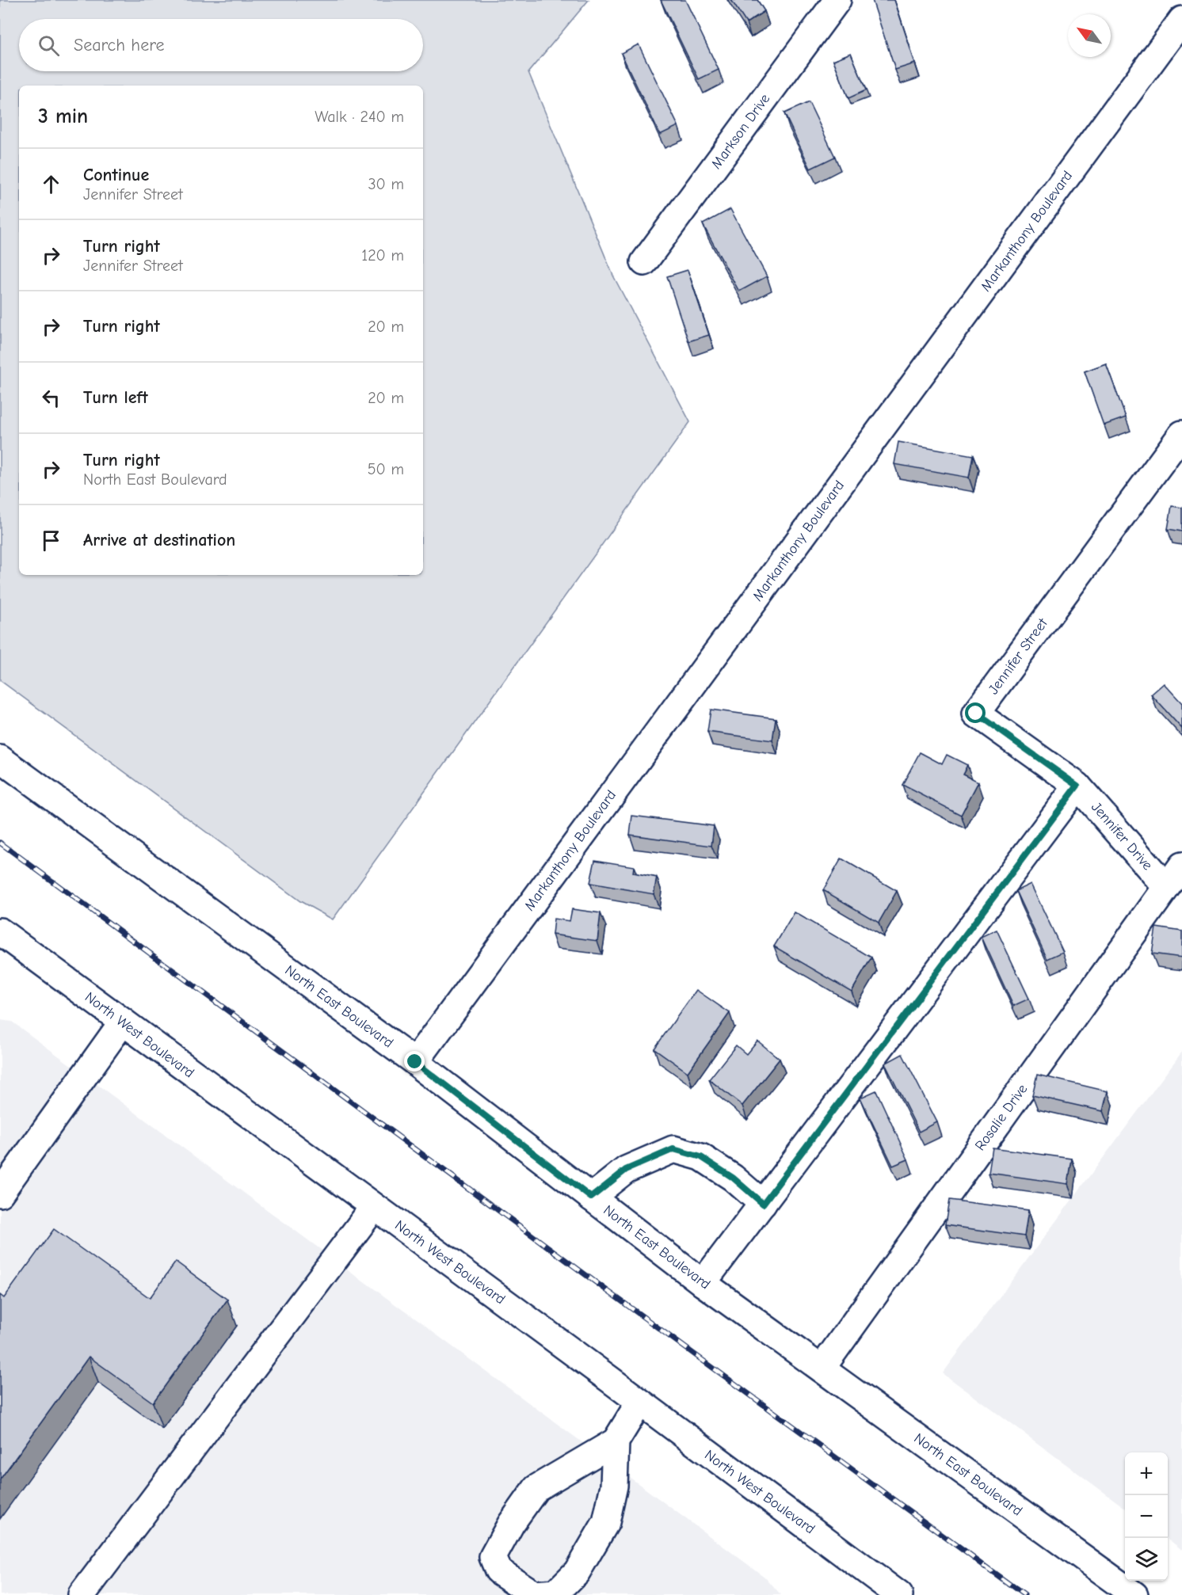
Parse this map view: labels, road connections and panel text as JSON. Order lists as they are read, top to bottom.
{
  "streets": {
    "main road": [
      "Markson Drive",
      "Markanthony Boulevard",
      "Jennifer Street",
      "Jennifer Drive",
      "North East Boulevard",
      "North West Boulevard",
      "Rosalie Drive"
    ]
  },
  "crossings": [
    ["Markanthony Boulevard", "North East Boulevard"],
    ["Jennifer Street", "Jennifer Drive"],
    ["Jennifer Drive", "Rosalie Drive"],
    ["North East Boulevard", "Rosalie Drive"]
  ],
  "north": "top left",
  "page": {
    "search": "Search here",
    "heading": ["3 min", "Walk · 240 m"],
    "list": [
      ["Continue", "Jennifer Street", "30 m"],
      ["Turn right", "Jennifer Street", "120 m"],
      ["Turn right", "20 m"],
      ["Turn left", "20 m"],
      ["Turn right", "North East Boulevard", "50 m"],
      "Arrive at destination"
    ],
    "map_buttons": ["+", "−"]
  }
}
